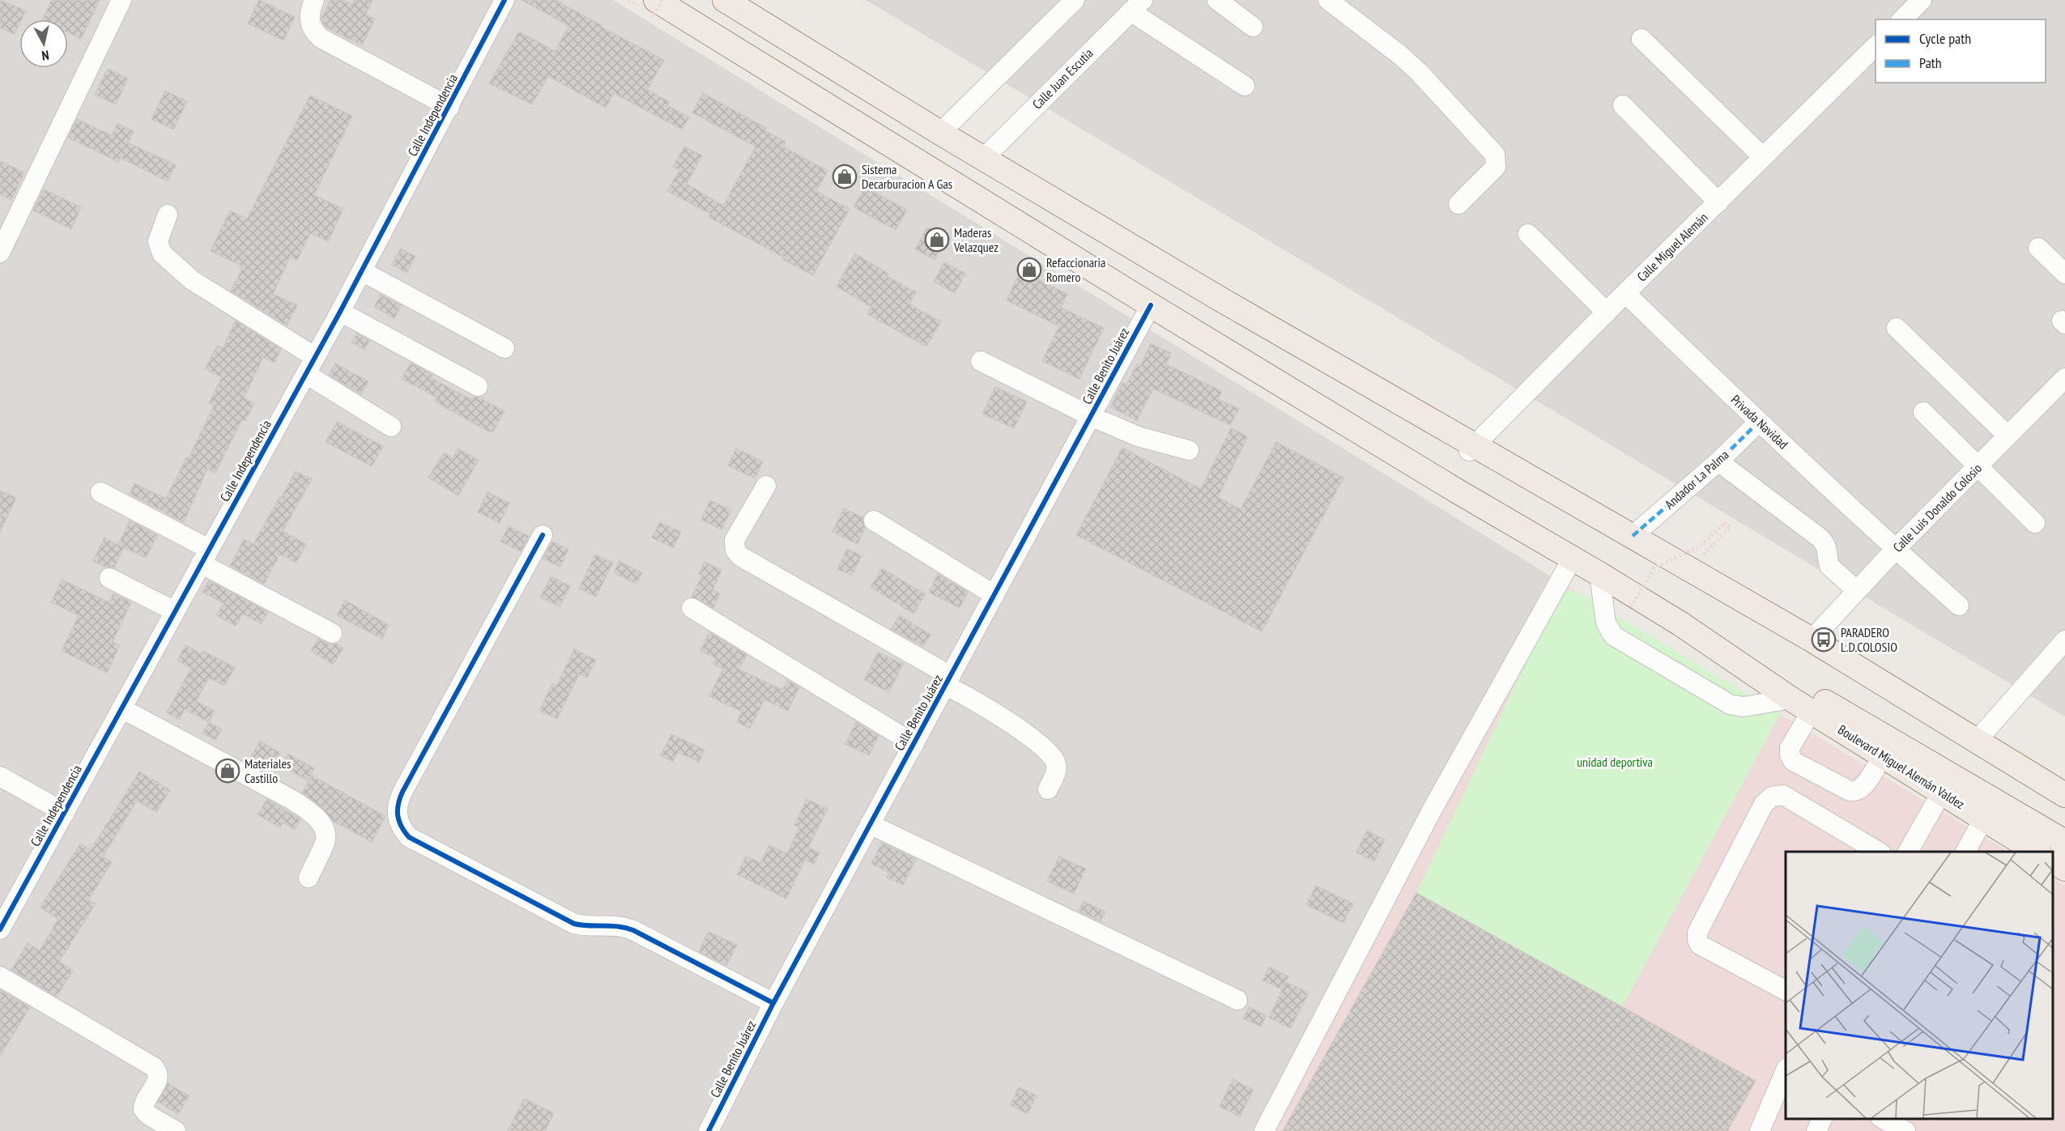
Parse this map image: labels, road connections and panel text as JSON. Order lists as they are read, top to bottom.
{
  "streets": {
    "main road": ["Boulevard Miguel Alemán Valdez"],
    "street": [
      "Calle Juan Escutia",
      "Calle Independencia",
      "Calle Miguel Alemán",
      "Calle Benito Juárez",
      "Privada Navidad",
      "Andador La Palma",
      "Calle Luis Donaldo Colosio"
    ]
  },
  "crossings": [
    ["Calle Miguel Alemán", "Privada Navidad"],
    ["Calle Benito Juárez", "Boulevard Miguel Alemán Valdez"],
    ["Privada Navidad", "Andador La Palma"],
    ["Privada Navidad", "Calle Luis Donaldo Colosio"]
  ],
  "parks": ["unidad deportiva"],
  "places": {
    "shop": [
      "Sistema Decarburacion A Gas",
      "Maderas Velazquez",
      "Refaccionaria Romero",
      "Materiales Castillo"
    ],
    "bus stop": ["PARADERO L.D.COLOSIO"]
  },
  "legend": ["Cycle path", "Path"],
  "north": "bottom"
}
